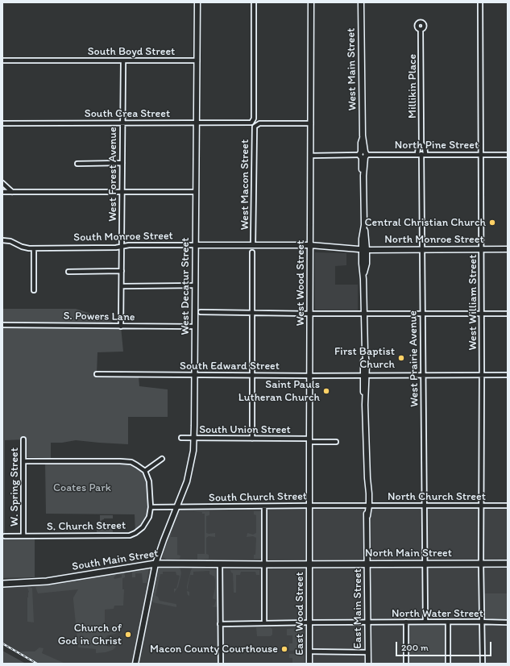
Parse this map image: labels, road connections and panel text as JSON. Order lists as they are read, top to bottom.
{
  "streets": {
    "main road": ["North Main Street", "South Main Street"],
    "street": [
      "South Boyd Street",
      "West Main Street",
      "Millikin Place",
      "South Crea Street",
      "North Pine Street",
      "West Forest Avenue",
      "West Macon Street",
      "South Monroe Street",
      "North Monroe Street",
      "West Wood Street",
      "West Decatur Street",
      "West William Street",
      "S. Powers Lane",
      "West Prairie Avenue",
      "South Edward Street",
      "South Union Street",
      "W. Spring Street",
      "North Church Street",
      "South Church Street",
      "S. Church Street",
      "East Main Street",
      "East Wood Street",
      "North Water Street"
    ]
  },
  "crossings": [
    ["South Boyd Street", "West Forest Avenue"],
    ["South Boyd Street", "West Decatur Street"],
    ["West Main Street", "North Pine Street"],
    ["West Main Street", "South Monroe Street"],
    ["West Main Street", "North Monroe Street"],
    ["West Main Street", "South Edward Street"],
    ["West Main Street", "North Church Street"],
    ["West Main Street", "South Church Street"],
    ["West Main Street", "East Main Street"],
    ["Millikin Place", "North Pine Street"],
    ["Millikin Place", "West Prairie Avenue"],
    ["South Crea Street", "West Forest Avenue"],
    ["South Crea Street", "West Decatur Street"],
    ["North Pine Street", "West Wood Street"],
    ["North Pine Street", "West William Street"],
    ["North Pine Street", "West Prairie Avenue"],
    ["West Forest Avenue", "South Monroe Street"],
    ["West Forest Avenue", "S. Powers Lane"],
    ["West Macon Street", "South Monroe Street"],
    ["West Macon Street", "West Wood Street"],
    ["South Monroe Street", "North Monroe Street"],
    ["South Monroe Street", "West Wood Street"],
    ["South Monroe Street", "West Decatur Street"],
    ["North Monroe Street", "West William Street"],
    ["North Monroe Street", "West Prairie Avenue"],
    ["West Wood Street", "South Edward Street"],
    ["West Wood Street", "South Union Street"],
    ["West Wood Street", "South Church Street"],
    ["West Wood Street", "North Main Street"],
    ["West Wood Street", "South Main Street"],
    ["West Wood Street", "East Wood Street"],
    ["West Decatur Street", "S. Powers Lane"],
    ["West Decatur Street", "South Edward Street"],
    ["West Decatur Street", "South Union Street"],
    ["West Decatur Street", "South Church Street"],
    ["West Decatur Street", "South Main Street"],
    ["West William Street", "South Edward Street"],
    ["West William Street", "North Church Street"],
    ["West William Street", "North Main Street"],
    ["West William Street", "North Water Street"],
    ["West Prairie Avenue", "South Edward Street"],
    ["West Prairie Avenue", "North Church Street"],
    ["West Prairie Avenue", "North Main Street"],
    ["West Prairie Avenue", "North Water Street"],
    ["W. Spring Street", "S. Church Street"],
    ["North Church Street", "South Church Street"],
    ["South Church Street", "S. Church Street"],
    ["North Main Street", "South Main Street"],
    ["North Main Street", "East Main Street"],
    ["North Main Street", "East Wood Street"],
    ["South Main Street", "East Wood Street"],
    ["East Main Street", "North Water Street"],
    ["East Wood Street", "North Water Street"]
  ],
  "parks": ["Coates Park"],
  "places": [
    "Central Christian Church",
    "First Baptist Church",
    "Saint Pauls Lutheran Church",
    "Church of God in Christ",
    "Macon County Courthouse"
  ],
  "scale_bar": "200 m"
}
